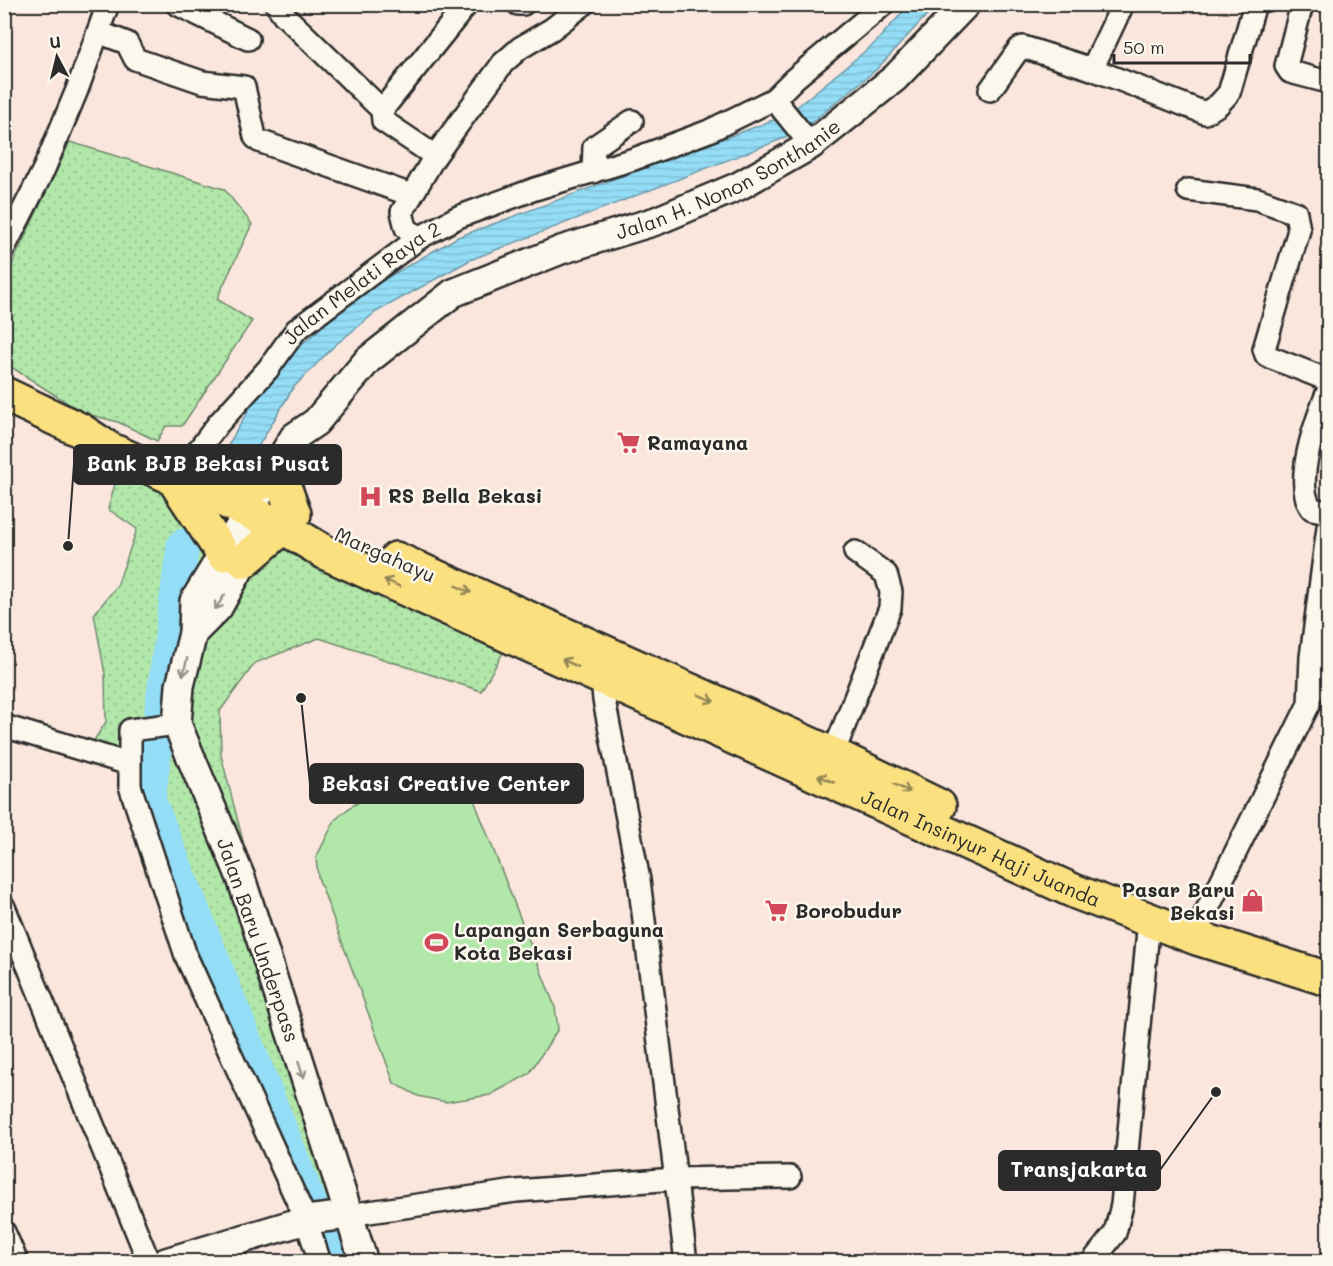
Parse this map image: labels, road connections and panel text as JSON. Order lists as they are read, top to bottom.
{
  "streets": {
    "main road": ["Jalan Insinyur Haji Juanda"],
    "street": ["Jalan H. Nonon Sonthanie", "Jalan Melati Raya 2", "Jalan Baru Underpass"]
  },
  "crossings": [
    ["Jalan H. Nonon Sonthanie", "Jalan Insinyur Haji Juanda"],
    ["Jalan Melati Raya 2", "Jalan Insinyur Haji Juanda"]
  ],
  "places": {
    "supermarket": ["Ramayana", "Borobudur"],
    "hospital": ["RS Bella Bekasi"],
    "other": ["Bank BJB Bekasi Pusat", "Bekasi Creative Center", "Transjakarta"],
    "shop": ["Pasar Baru Bekasi"],
    "sports": ["Lapangan Serbaguna Kota Bekasi"]
  },
  "scale_bar": "50 m",
  "north": "top"
}
